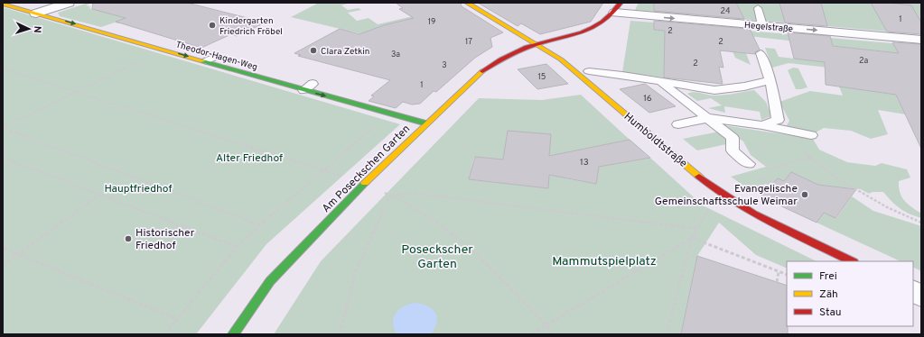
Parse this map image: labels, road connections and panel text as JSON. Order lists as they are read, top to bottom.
{
  "streets": {
    "street": [
      "Hegelstraße",
      "Theodor-Hagen-Weg",
      "Humboldtstraße",
      "Am Poseckschen Garten"
    ]
  },
  "crossings": [
    ["Hegelstraße", "Am Poseckschen Garten"],
    ["Theodor-Hagen-Weg", "Am Poseckschen Garten"],
    ["Humboldtstraße", "Am Poseckschen Garten"]
  ],
  "one_way": ["Hegelstraße", "Theodor-Hagen-Weg"],
  "parks": [
    "Alter Friedhof",
    "Hauptfriedhof",
    "Poseckscher Garten",
    "Mammutspielplatz"
  ],
  "places": [
    "Kindergarten Friedrich Fröbel",
    "Clara Zetkin",
    "Evangelische Gemeinschaftsschule Weimar",
    "Historischer Friedhof"
  ],
  "house_numbers": [
    "24",
    "1",
    "19",
    "2",
    "17",
    "2",
    "3a",
    "2a",
    "2",
    "3",
    "15",
    "1",
    "16",
    "13"
  ],
  "legend": ["Frei", "Zäh", "Stau"],
  "north": "right"
}
